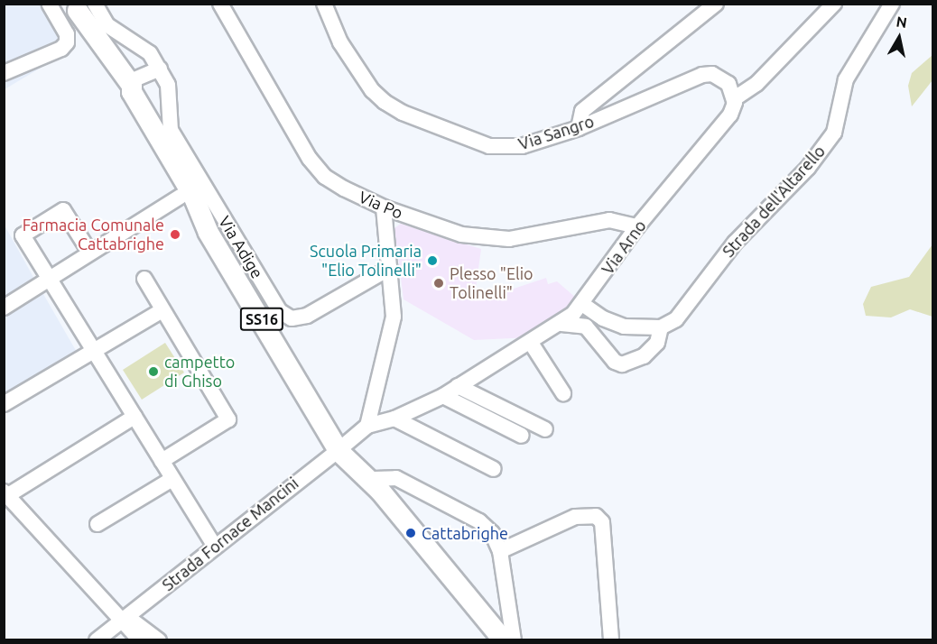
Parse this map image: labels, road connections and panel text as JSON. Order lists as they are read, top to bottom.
{
  "streets": {
    "main road": ["SS16"],
    "street": [
      "Via Sangro",
      "Strada dell'Altarello",
      "Via Po",
      "Via Adige",
      "Via Arno",
      "Strada Fornace Mancini"
    ]
  },
  "crossings": [
    ["Via Sangro", "Via Arno"],
    ["Strada dell'Altarello", "Via Arno"],
    ["Via Po", "Via Arno"],
    ["SS16", "Strada Fornace Mancini"]
  ],
  "places": [
    "Farmacia Comunale Cattabrighe",
    "Scuola Primaria \"Elio Tolinelli\"",
    "Plesso \"Elio Tolinelli\"",
    "campetto di Ghiso",
    "Cattabrighe"
  ],
  "north": "top"
}
